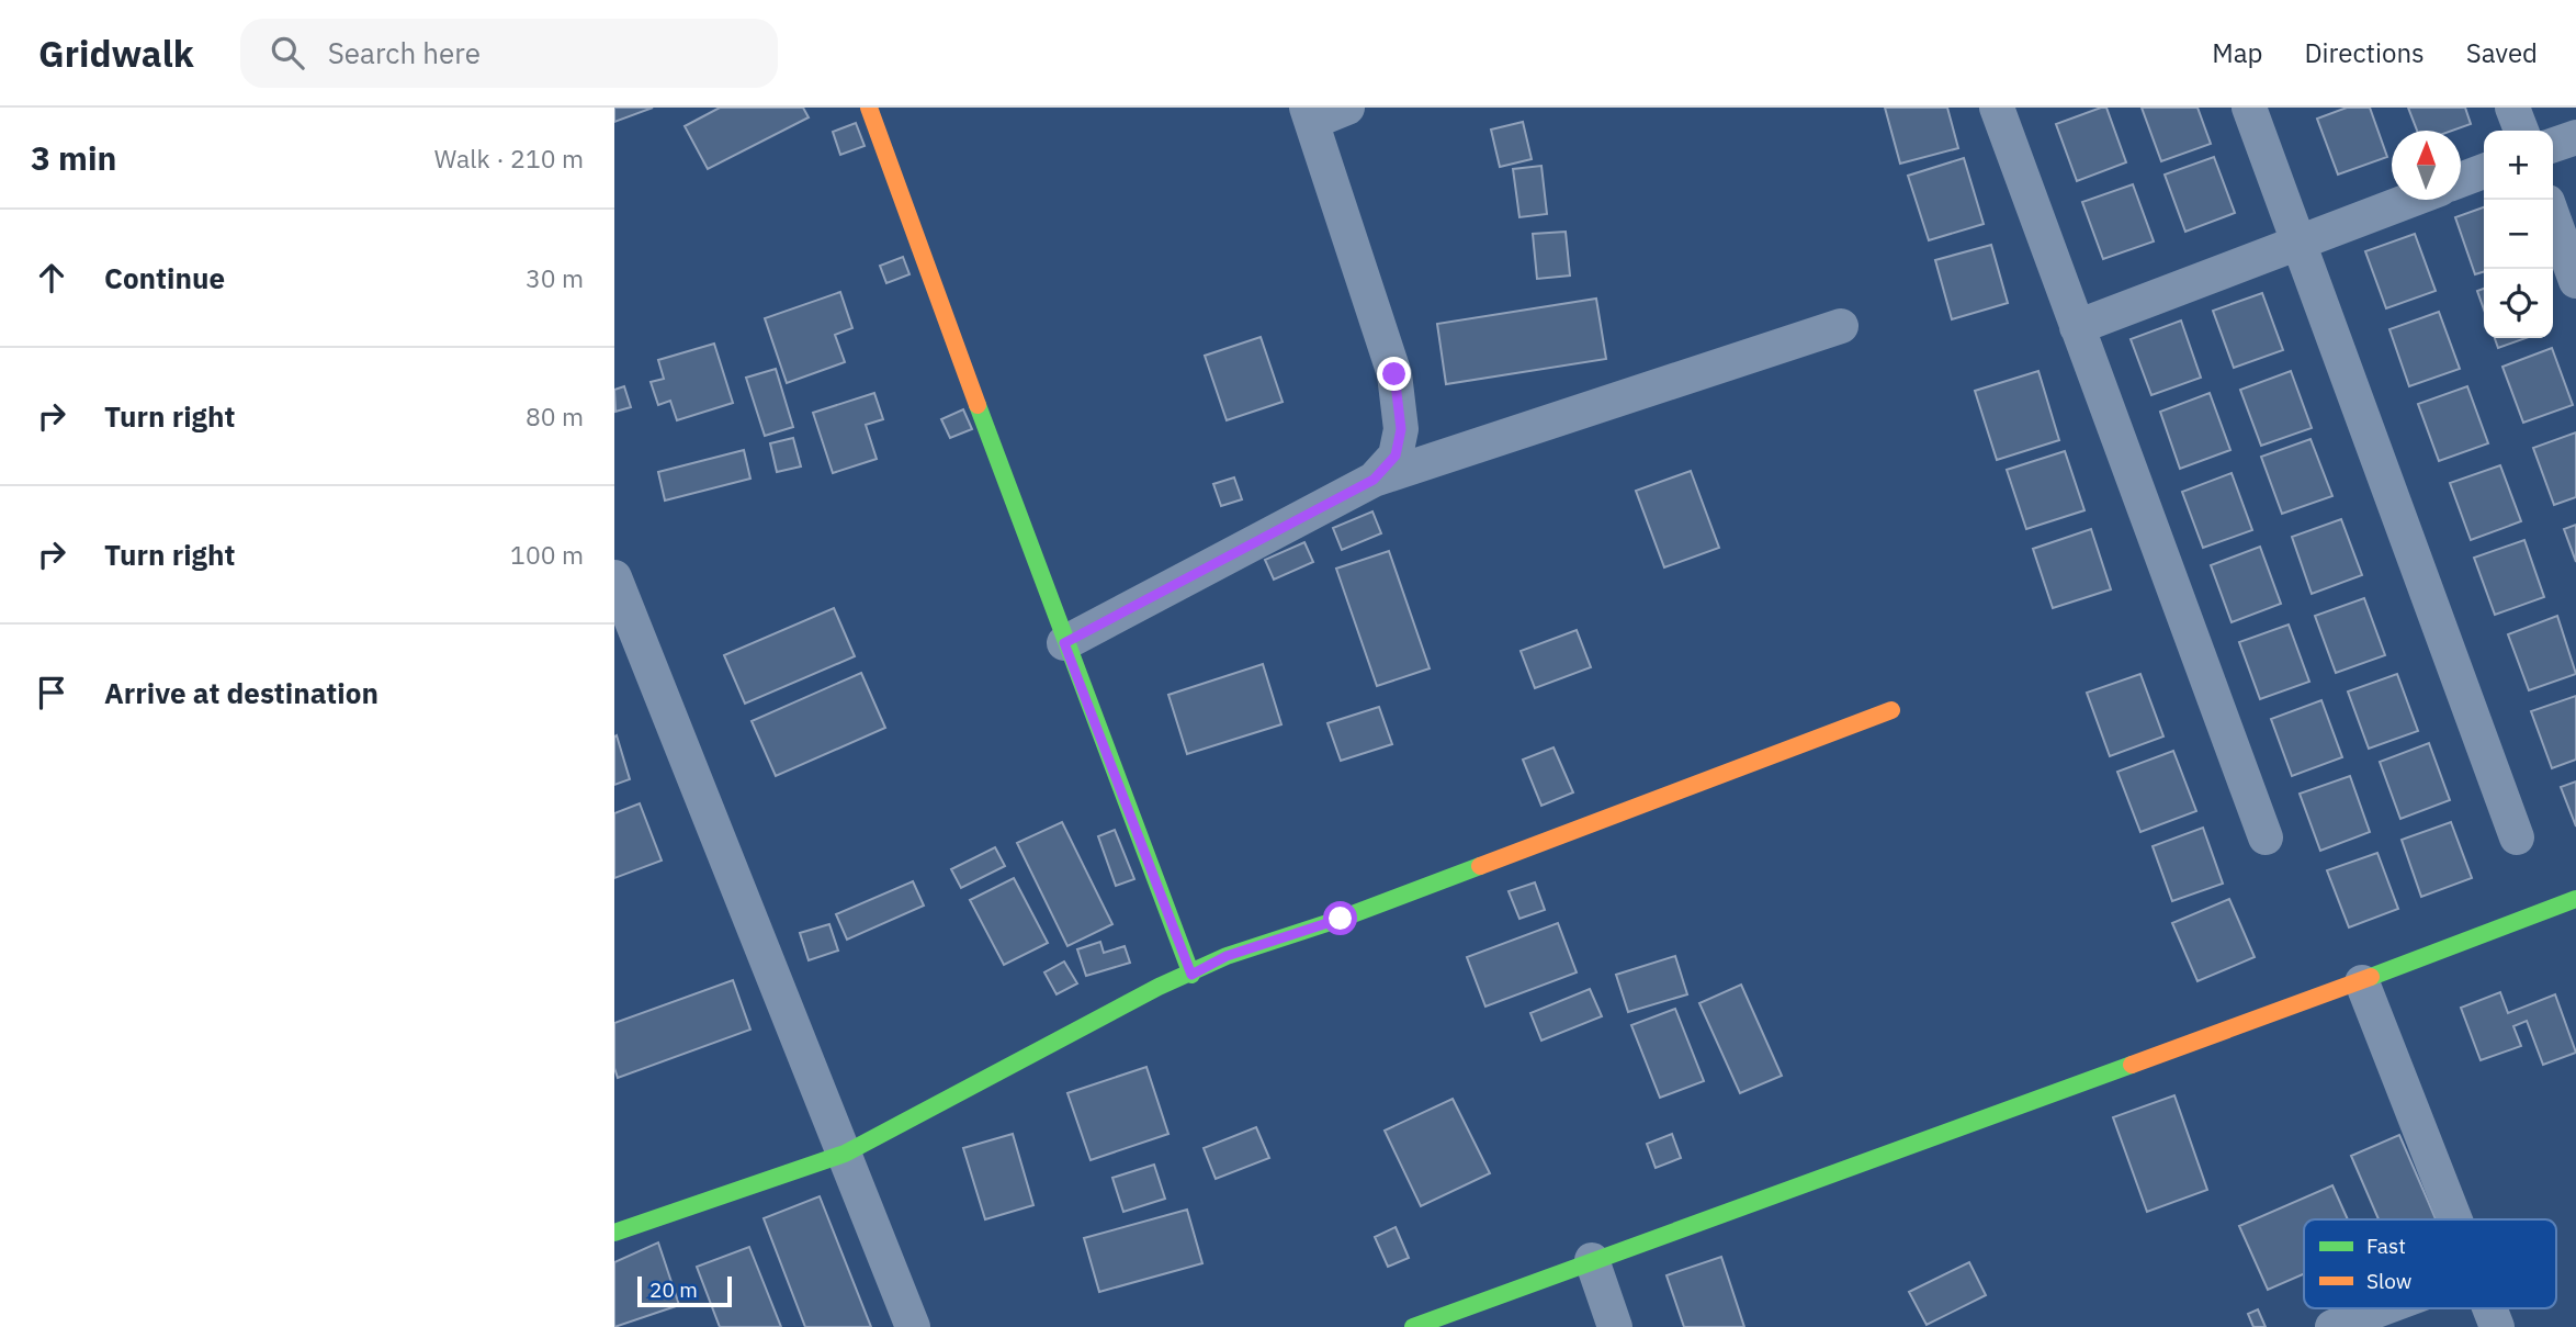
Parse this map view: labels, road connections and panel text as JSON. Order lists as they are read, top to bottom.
{
  "legend": ["Fast", "Slow"],
  "scale_bar": "20 m",
  "north": "top",
  "page": {
    "header": "Gridwalk",
    "search": "Search here",
    "nav": ["Map", "Directions", "Saved"],
    "heading": ["3 min", "Walk · 210 m"],
    "map_buttons": ["+", "−"],
    "list": [
      ["Continue", "30 m"],
      ["Turn right", "80 m"],
      ["Turn right", "100 m"],
      "Arrive at destination"
    ],
    "scale": "20 m"
  }
}
